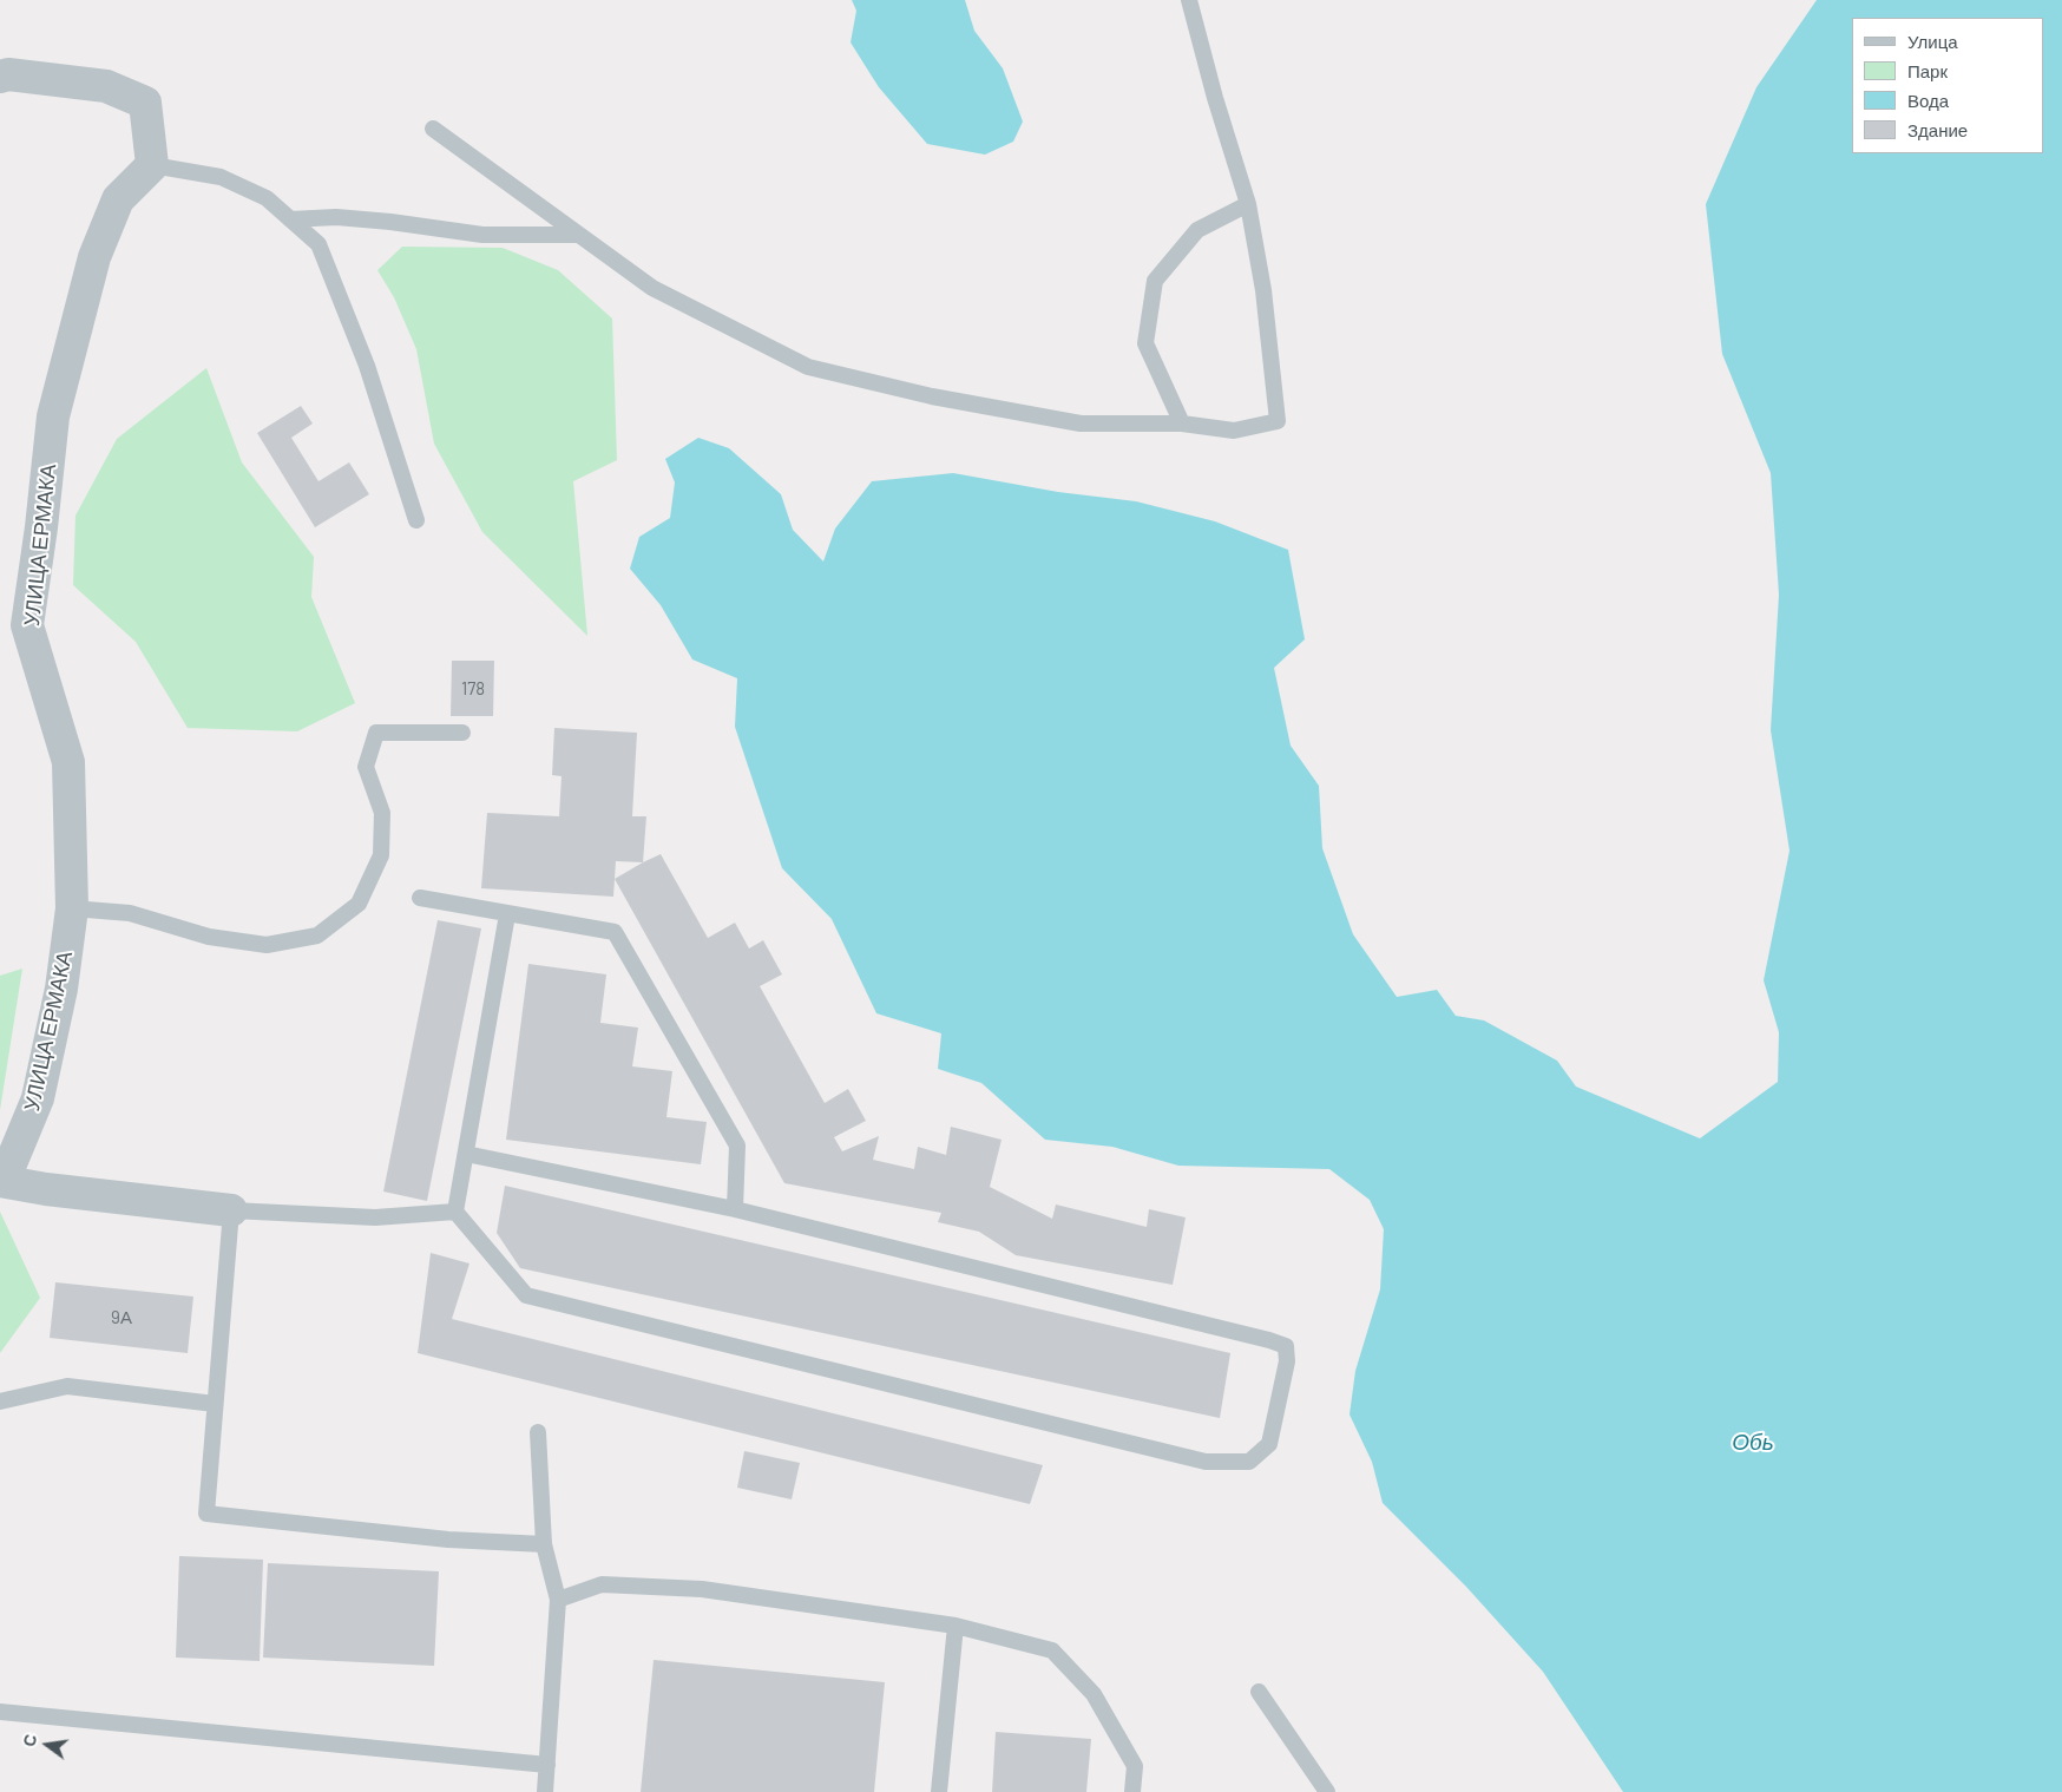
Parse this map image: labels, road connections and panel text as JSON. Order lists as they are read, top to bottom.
{
  "streets": {
    "street": ["УЛИЦА ЕРМАКА"]
  },
  "water": ["Обь"],
  "house_numbers": ["178", "9А"],
  "legend": [
    "Улица",
    "Парк",
    "Вода",
    "Здание"
  ],
  "north": "left"
}
